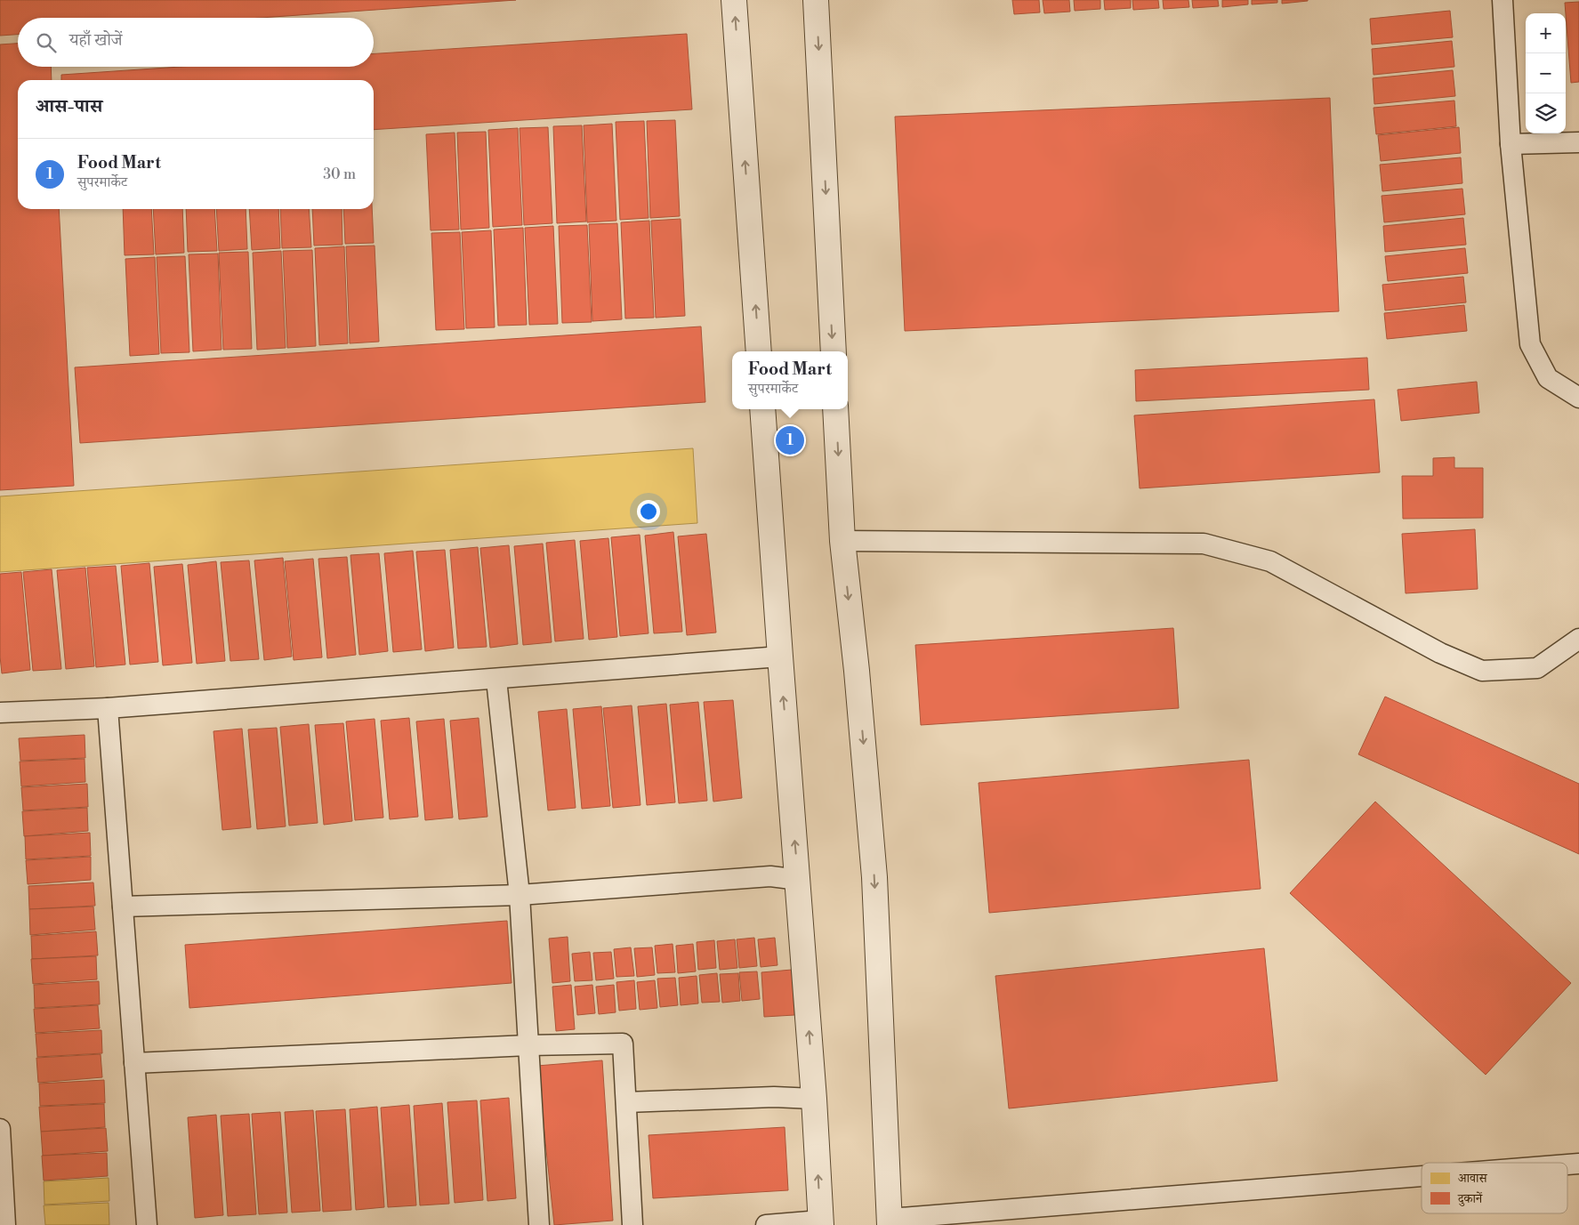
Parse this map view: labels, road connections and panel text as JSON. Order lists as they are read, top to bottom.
{
  "legend": ["आवास", "दुकानें"],
  "page": {
    "map_buttons": ["+", "−"],
    "search": "यहाँ खोजें",
    "heading": "आस-पास",
    "list": [
      {
        "mark": "1",
        "name": "Food Mart",
        "note": "सुपरमार्केट",
        "value": "30 m"
      }
    ],
    "popup": ["Food Mart", "सुपरमार्केट"],
    "pins": "1"
  }
}
